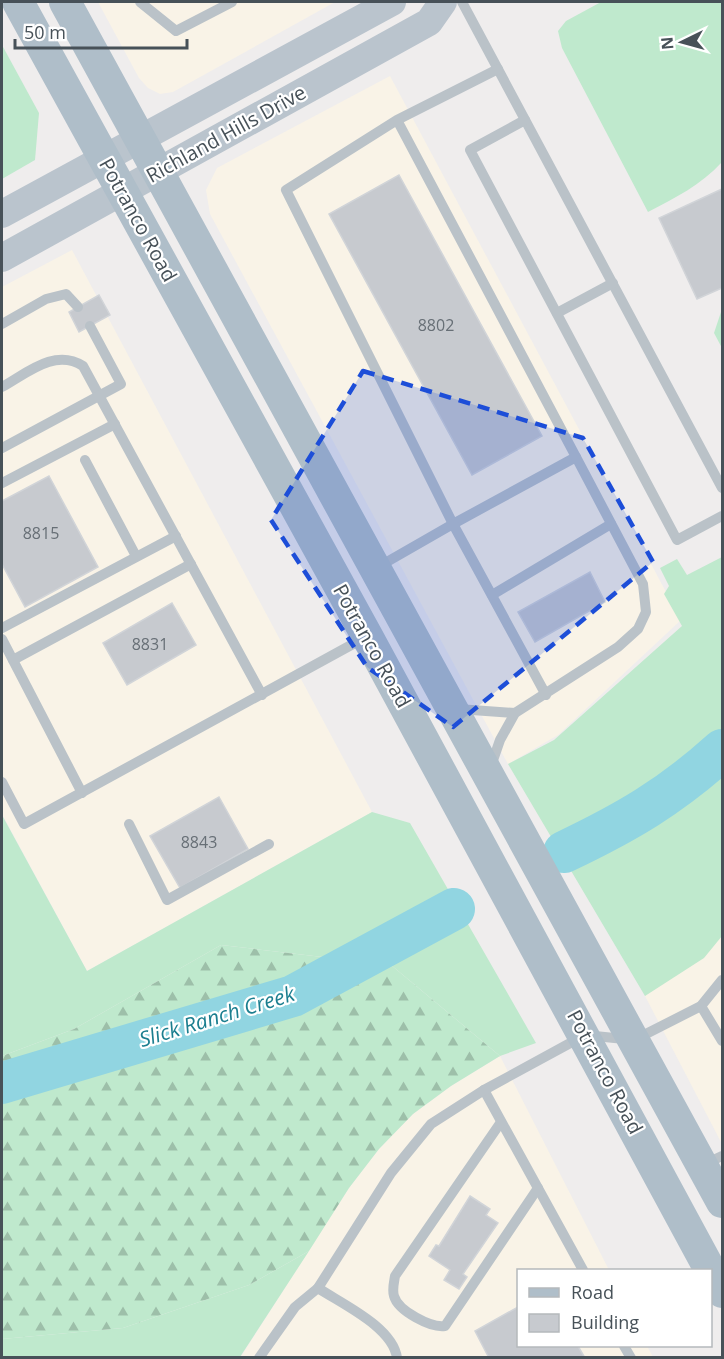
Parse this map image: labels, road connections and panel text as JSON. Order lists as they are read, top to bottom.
{
  "streets": {
    "main road": ["Potranco Road"],
    "street": ["Richland Hills Drive"]
  },
  "crossings": [
    ["Richland Hills Drive", "Potranco Road"]
  ],
  "water": ["Slick Ranch Creek"],
  "house_numbers": [
    "8802",
    "8815",
    "8831",
    "8843"
  ],
  "legend": ["Road", "Building"],
  "scale_bar": "50 m",
  "north": "left"
}
